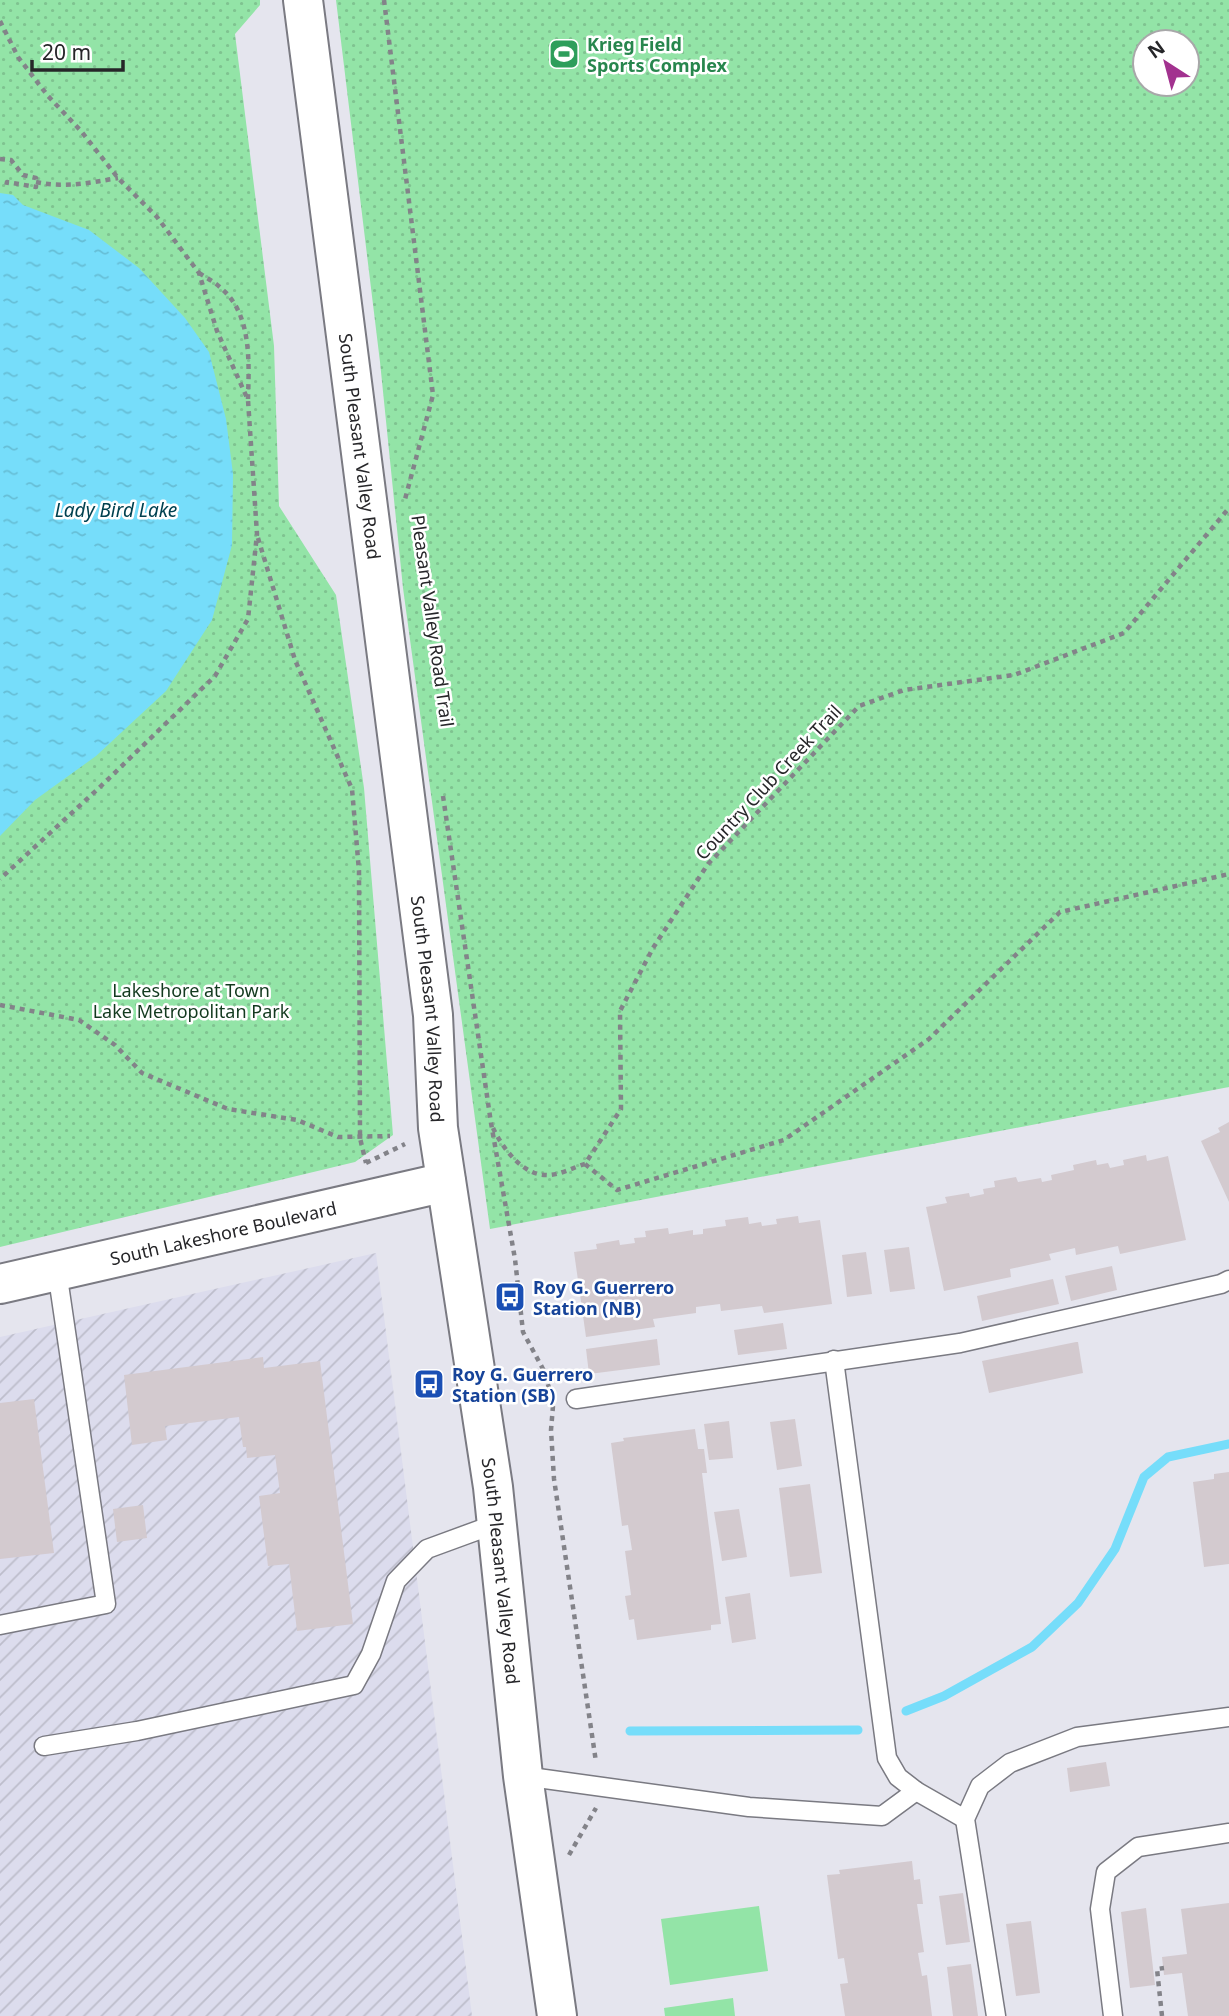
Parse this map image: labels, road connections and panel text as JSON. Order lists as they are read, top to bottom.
{
  "streets": {
    "main road": ["South Pleasant Valley Road", "South Lakeshore Boulevard"],
    "path": ["Pleasant Valley Road Trail", "Country Club Creek Trail"]
  },
  "crossings": [
    ["South Pleasant Valley Road", "South Lakeshore Boulevard"]
  ],
  "water": ["Lady Bird Lake"],
  "parks": ["Lakeshore at Town Lake Metropolitan Park"],
  "places": {
    "sports": ["Krieg Field Sports Complex"],
    "bus stop": ["Roy G. Guerrero Station (NB)", "Roy G. Guerrero Station (SB)"]
  },
  "scale_bar": "20 m",
  "north": "top left"
}
